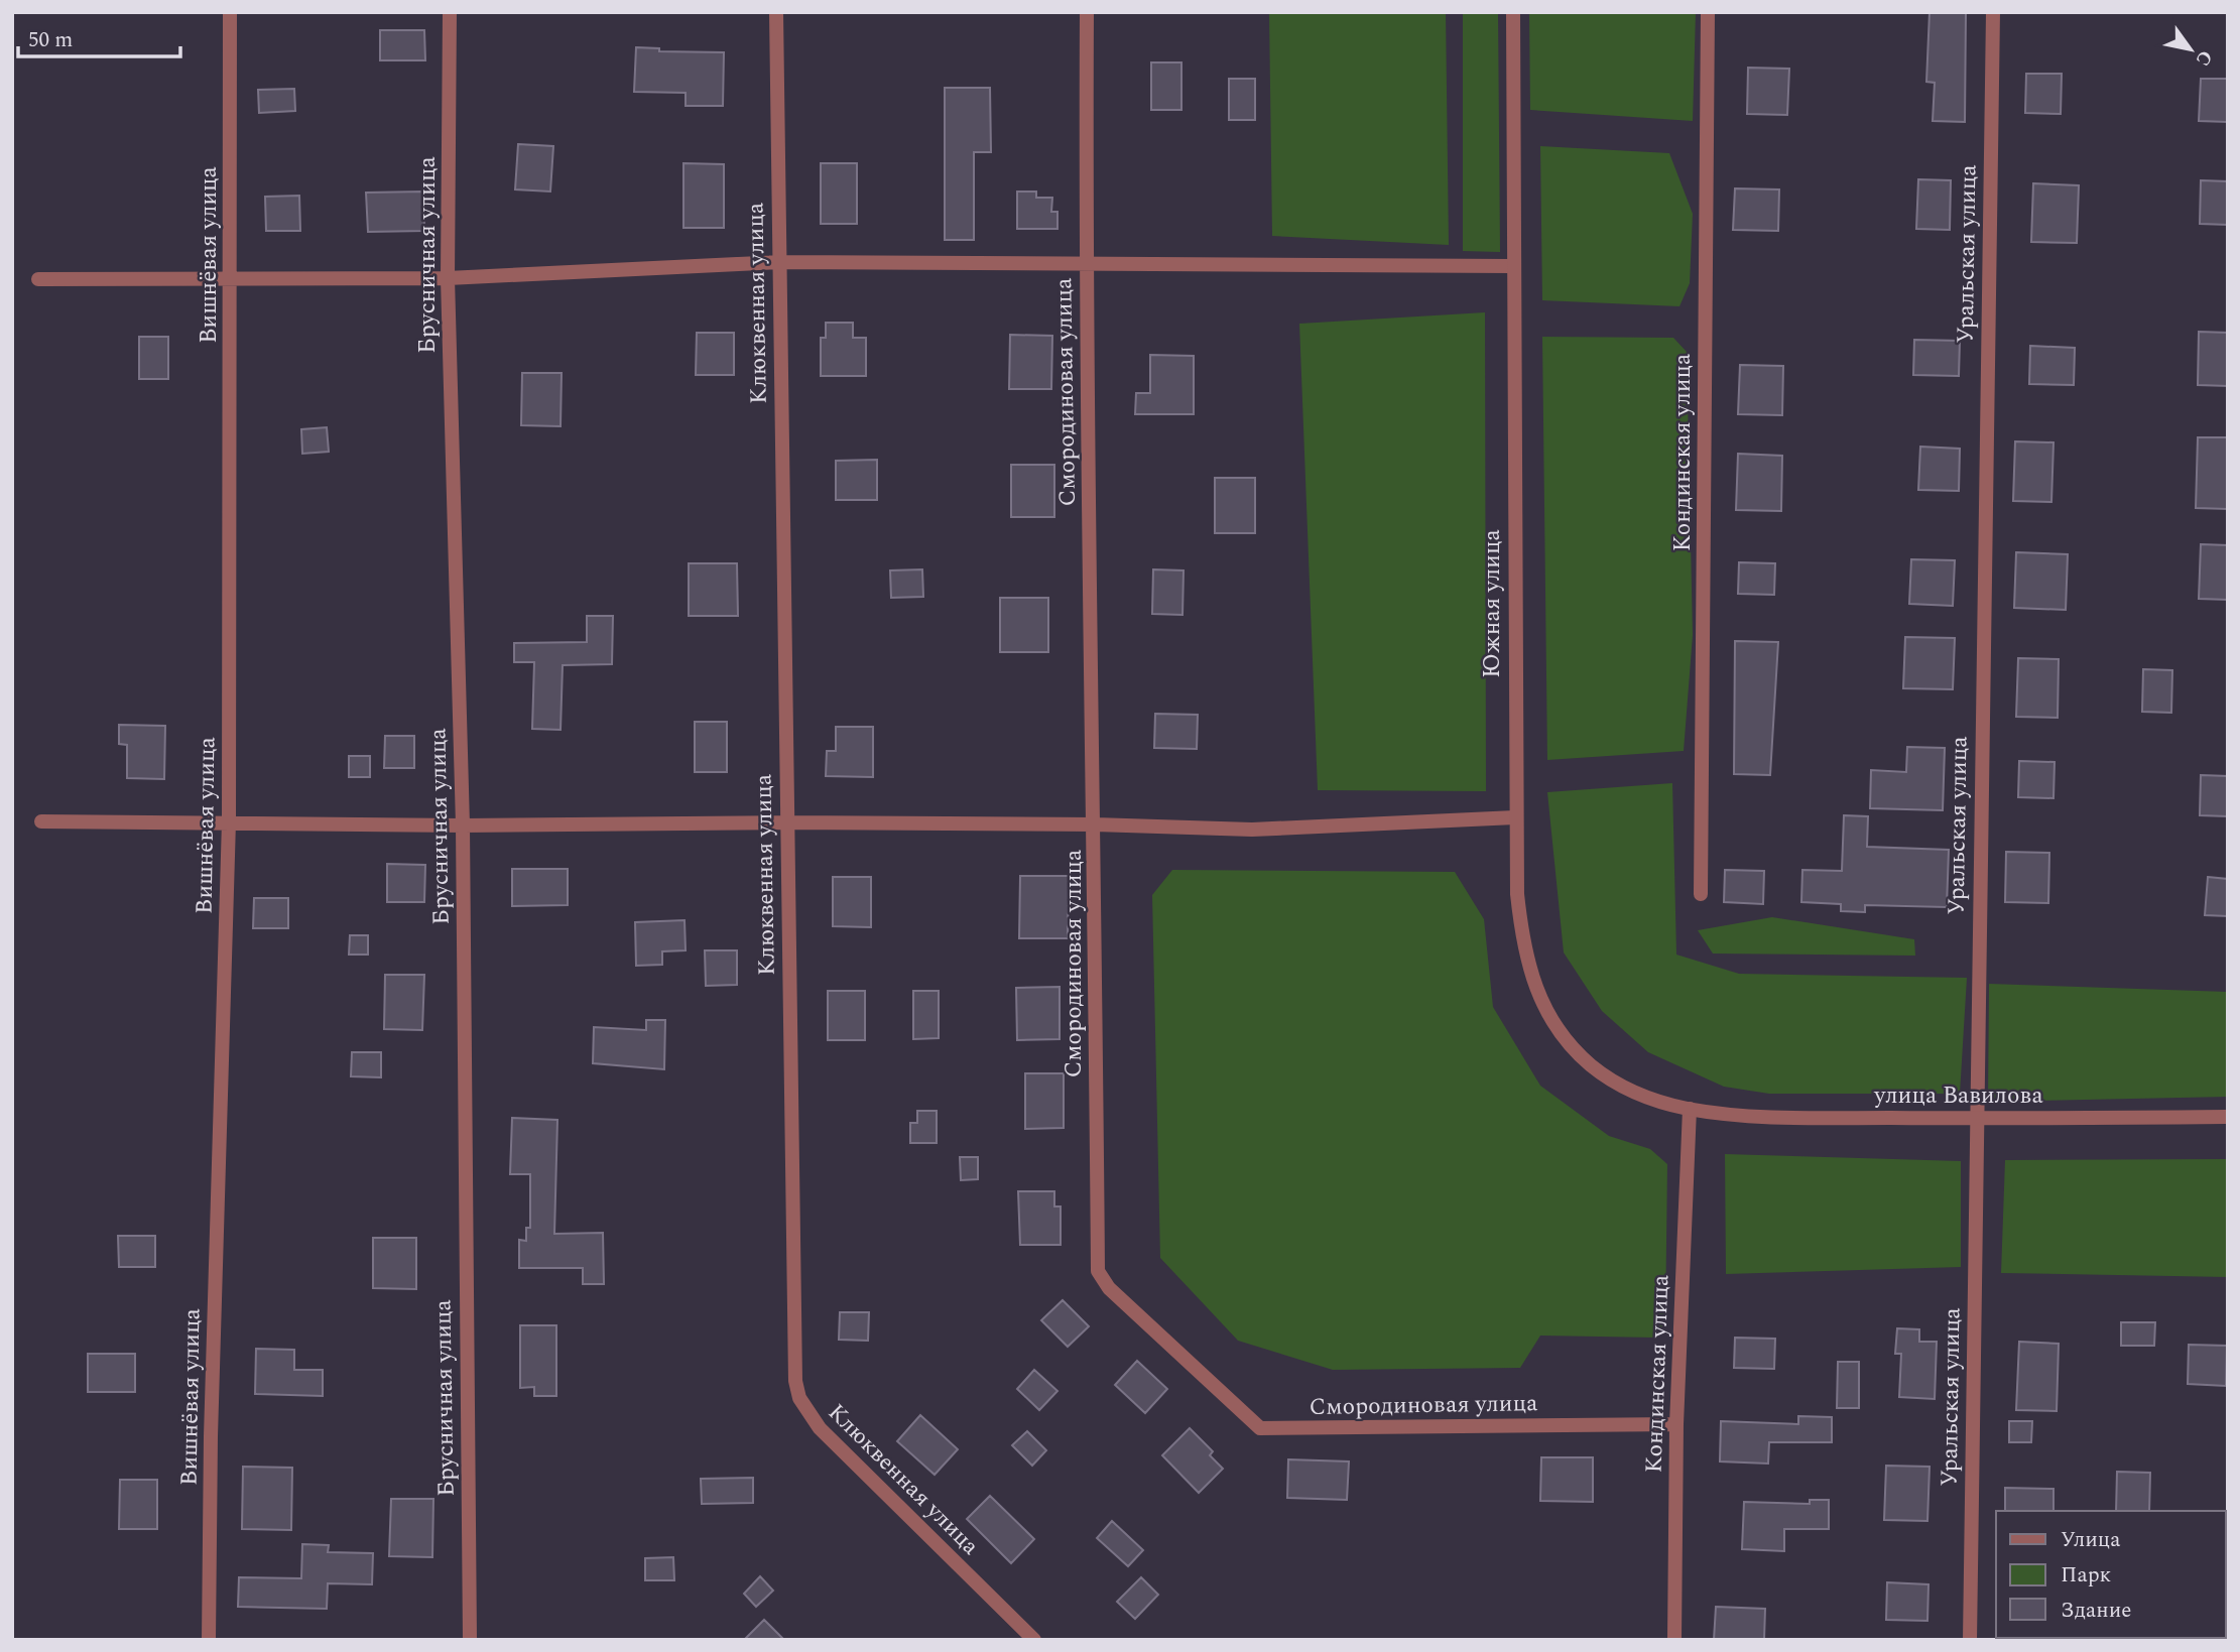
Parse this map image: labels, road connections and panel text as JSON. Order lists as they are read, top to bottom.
{
  "streets": {
    "street": [
      "Уральская улица",
      "Вишнёвая улица",
      "Брусничная улица",
      "Клюквенная улица",
      "Смородиновая улица",
      "Кондинская улица",
      "Южная улица",
      "улица Вавилова"
    ]
  },
  "crossings": [
    ["Уральская улица", "улица Вавилова"],
    ["Смородиновая улица", "Кондинская улица"],
    ["Кондинская улица", "Южная улица"],
    ["Кондинская улица", "улица Вавилова"],
    ["Южная улица", "улица Вавилова"]
  ],
  "legend": ["Улица", "Парк", "Здание"],
  "scale_bar": "50 m",
  "north": "bottom right"
}
